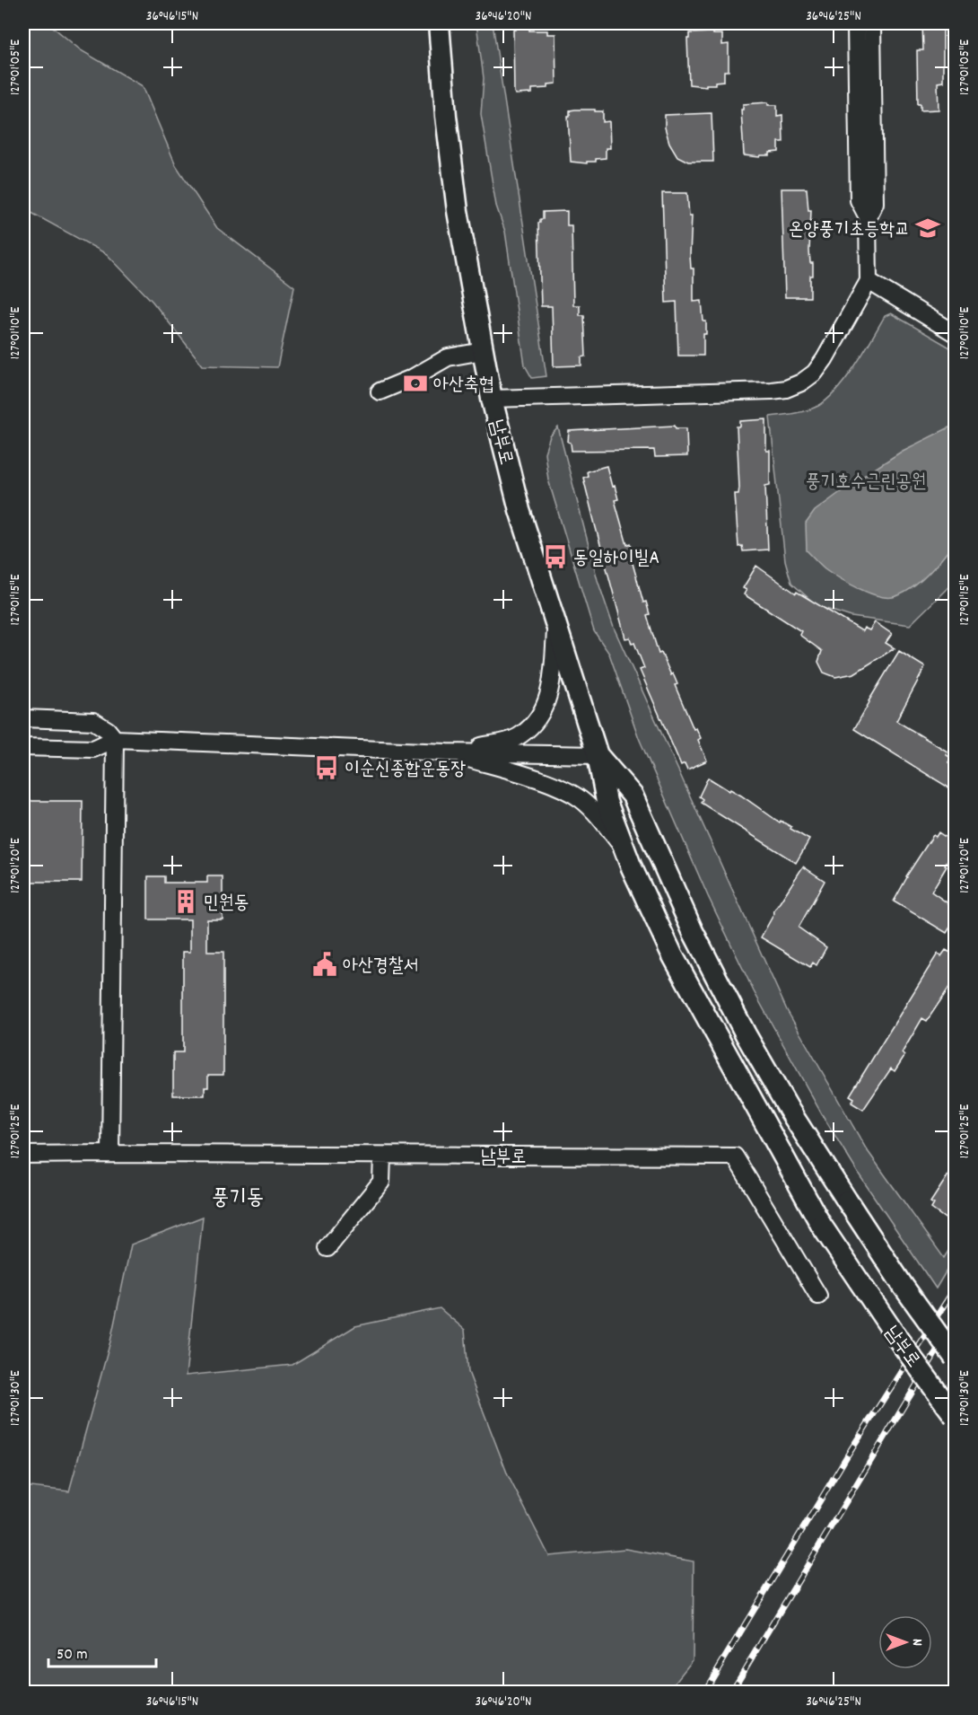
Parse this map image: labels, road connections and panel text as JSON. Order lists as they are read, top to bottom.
{
  "streets": {
    "main road": ["남부로"]
  },
  "districts": ["풍기동"],
  "parks": ["풍기호수근린공원"],
  "places": {
    "school or university": ["온양풍기초등학교"],
    "bank": ["아산축협"],
    "bus stop": ["동일하이빌A", "이순신종합운동장"],
    "building": ["민원동"],
    "public building": ["아산경찰서"]
  },
  "scale_bar": "50 m",
  "north": "right",
  "coordinates": [
    "36°46'15\"N",
    "36°46'20\"N",
    "36°46'25\"N",
    "127°01'05\"E",
    "127°01'10\"E",
    "127°01'15\"E",
    "127°01'20\"E",
    "127°01'25\"E",
    "127°01'30\"E"
  ]
}
